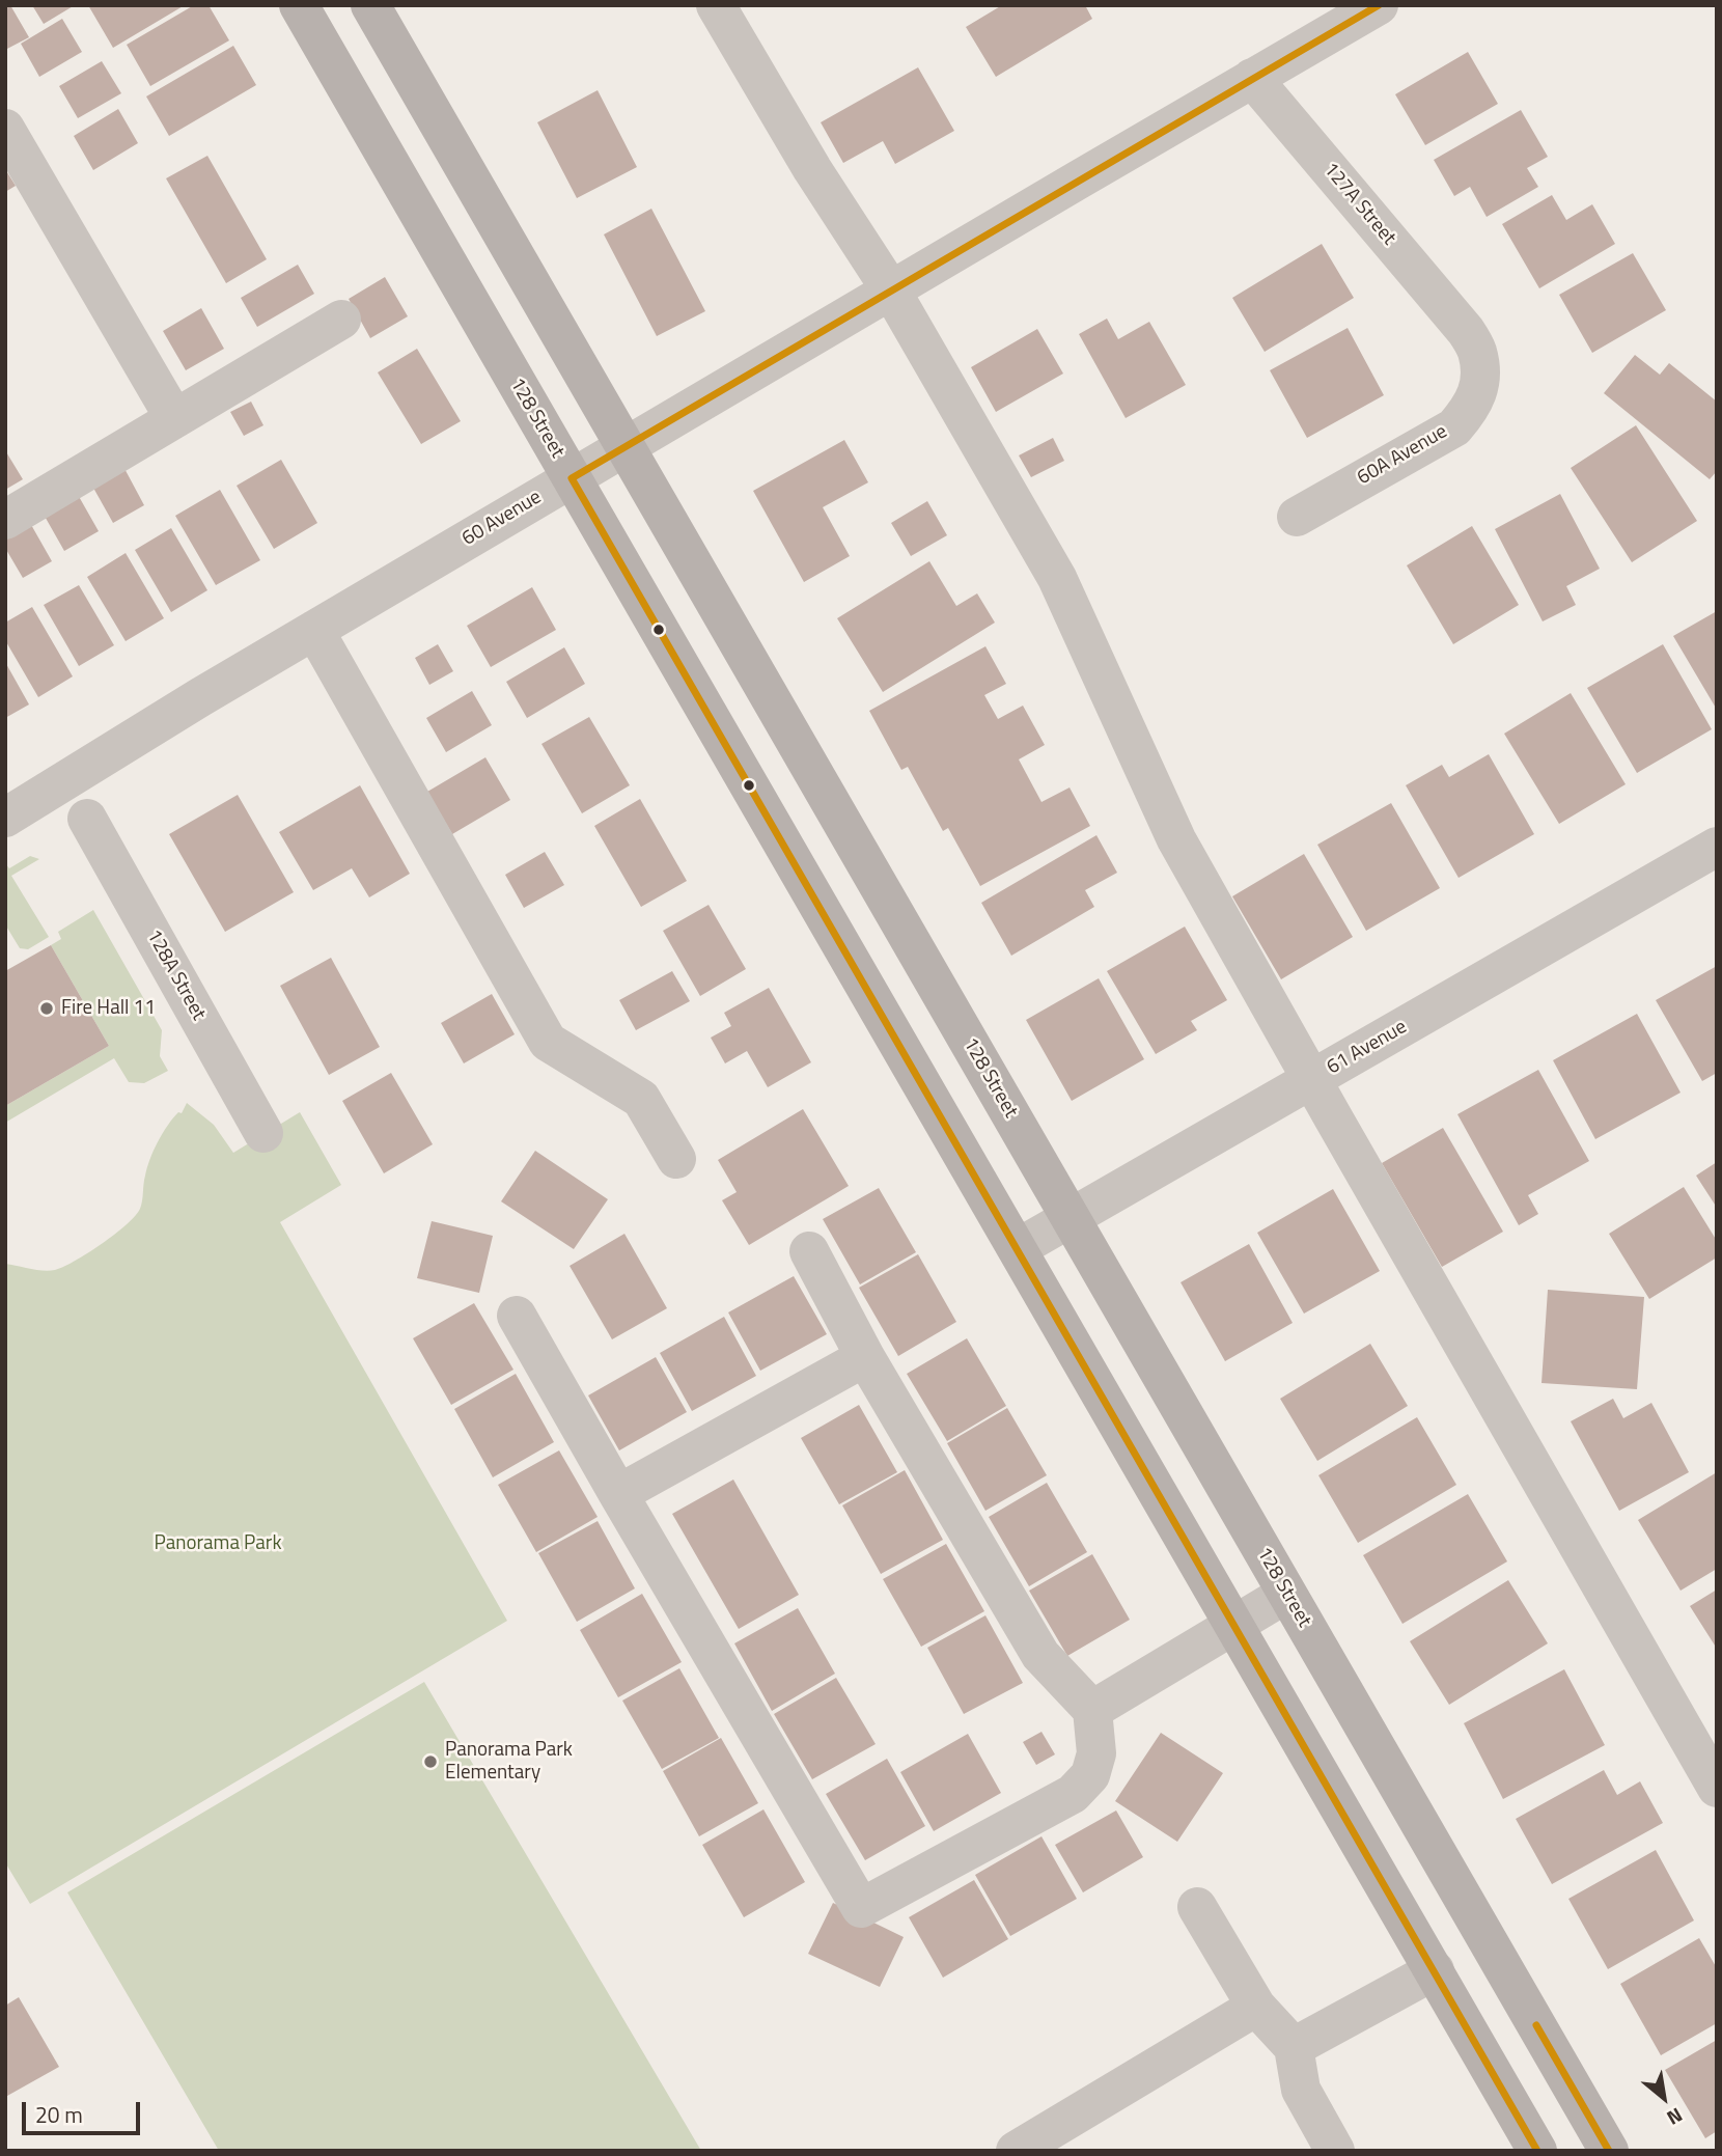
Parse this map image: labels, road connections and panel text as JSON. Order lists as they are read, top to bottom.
{
  "streets": {
    "main road": ["128 Street"],
    "street": [
      "127A Street",
      "60A Avenue",
      "60 Avenue",
      "128A Street",
      "61 Avenue"
    ]
  },
  "crossings": [
    ["127A Street", "60A Avenue"],
    ["127A Street", "60 Avenue"],
    ["128 Street", "60 Avenue"],
    ["128 Street", "61 Avenue"]
  ],
  "parks": ["Panorama Park"],
  "places": ["Fire Hall 11", "Panorama Park Elementary"],
  "scale_bar": "20 m",
  "north": "bottom right"
}
